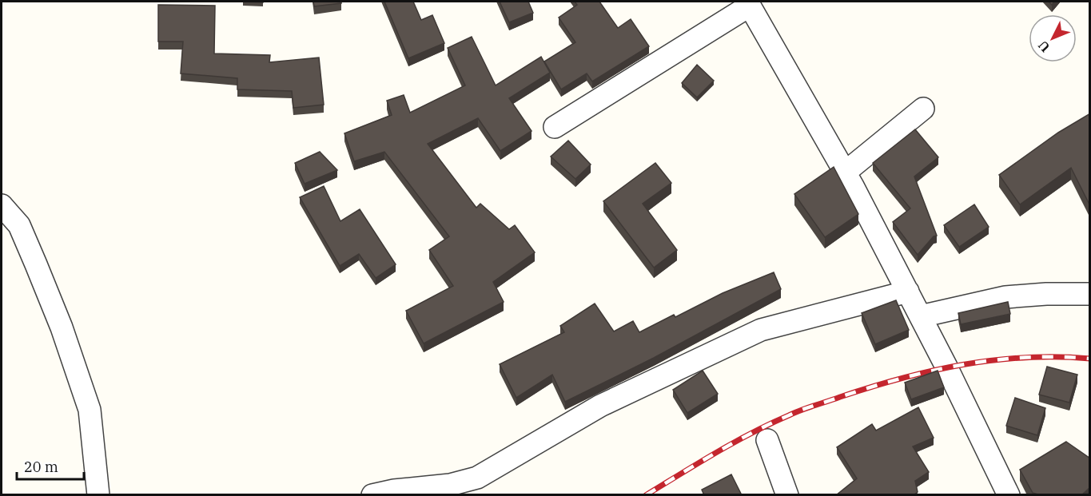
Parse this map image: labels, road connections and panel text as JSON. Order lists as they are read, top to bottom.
{
  "scale_bar": "20 m",
  "north": "bottom left"
}
